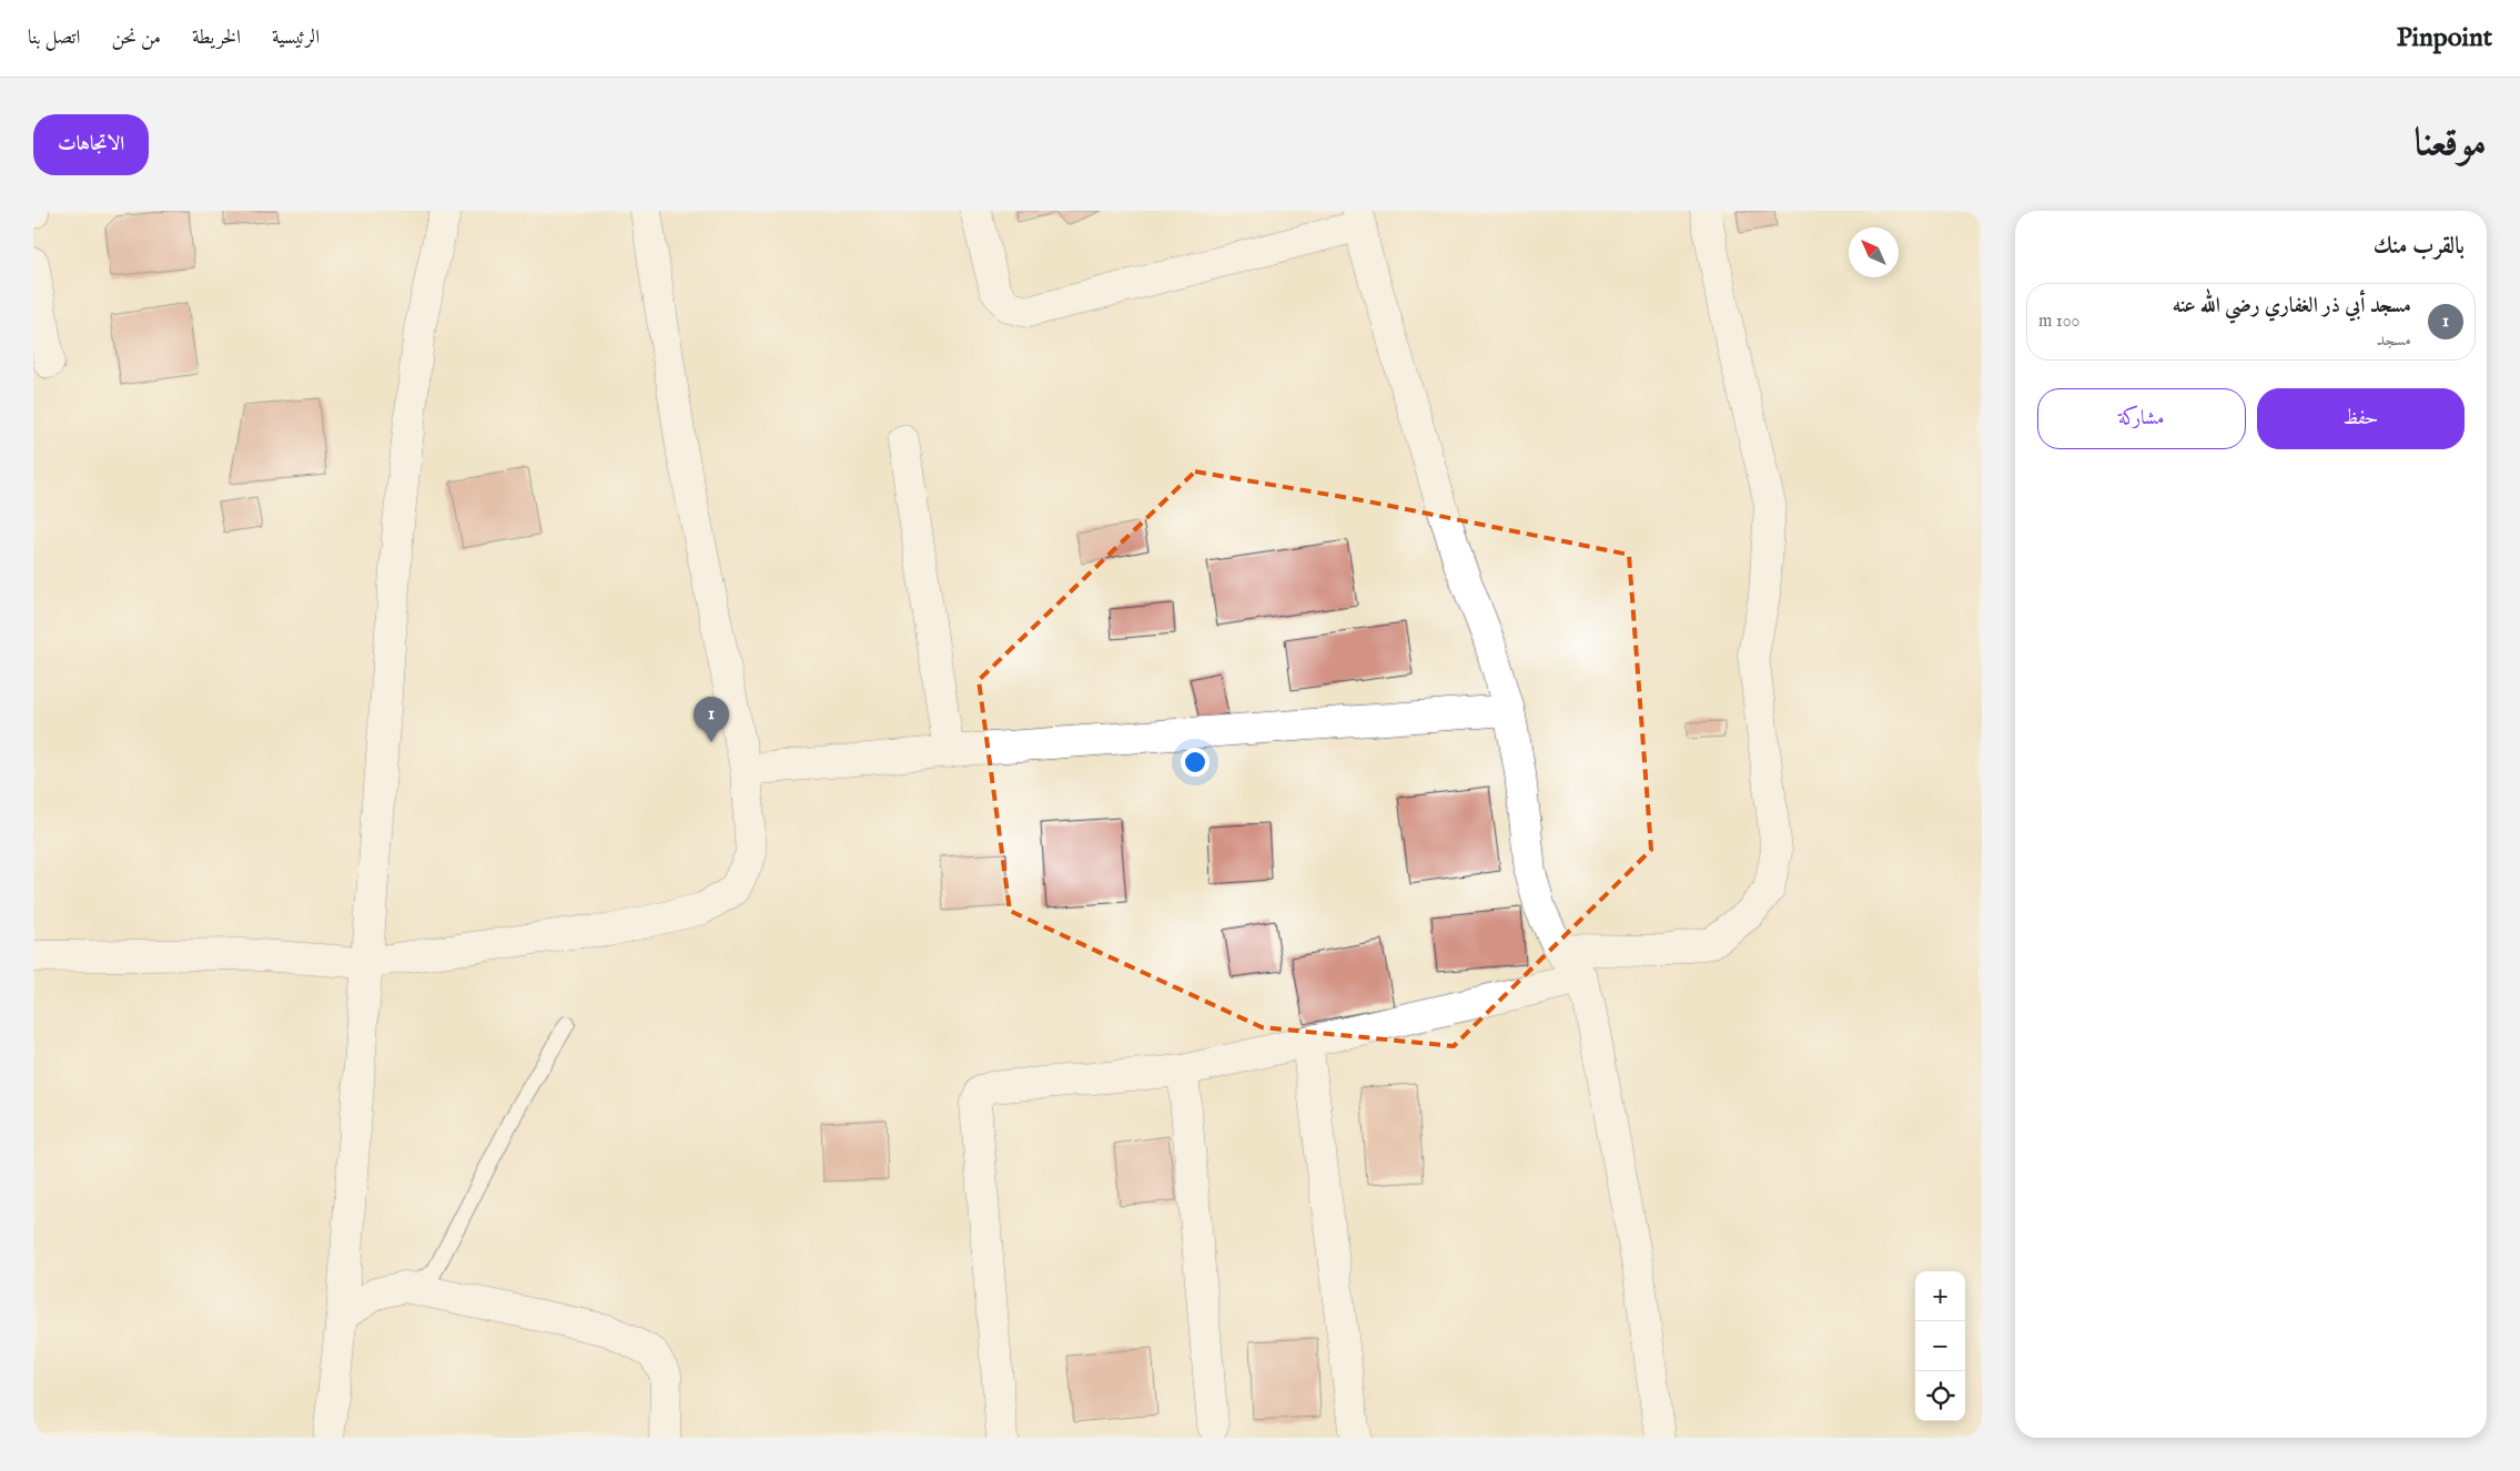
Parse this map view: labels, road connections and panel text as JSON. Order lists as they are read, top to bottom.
{
  "north": "top left",
  "page": {
    "header": "Pinpoint",
    "nav": [
      "الرئيسية",
      "الخريطة",
      "من نحن",
      "اتصل بنا"
    ],
    "title": "موقعنا",
    "buttons": [
      "الاتجاهات",
      ["حفظ", "مشاركة"]
    ],
    "heading": "بالقرب منك",
    "list": [
      {
        "mark": "1",
        "name": "مسجد أبي ذر الغفاري رضي الله عنه",
        "note": "مسجد",
        "value": "100 m"
      }
    ],
    "pins": "1",
    "map_buttons": ["+", "−"]
  }
}
